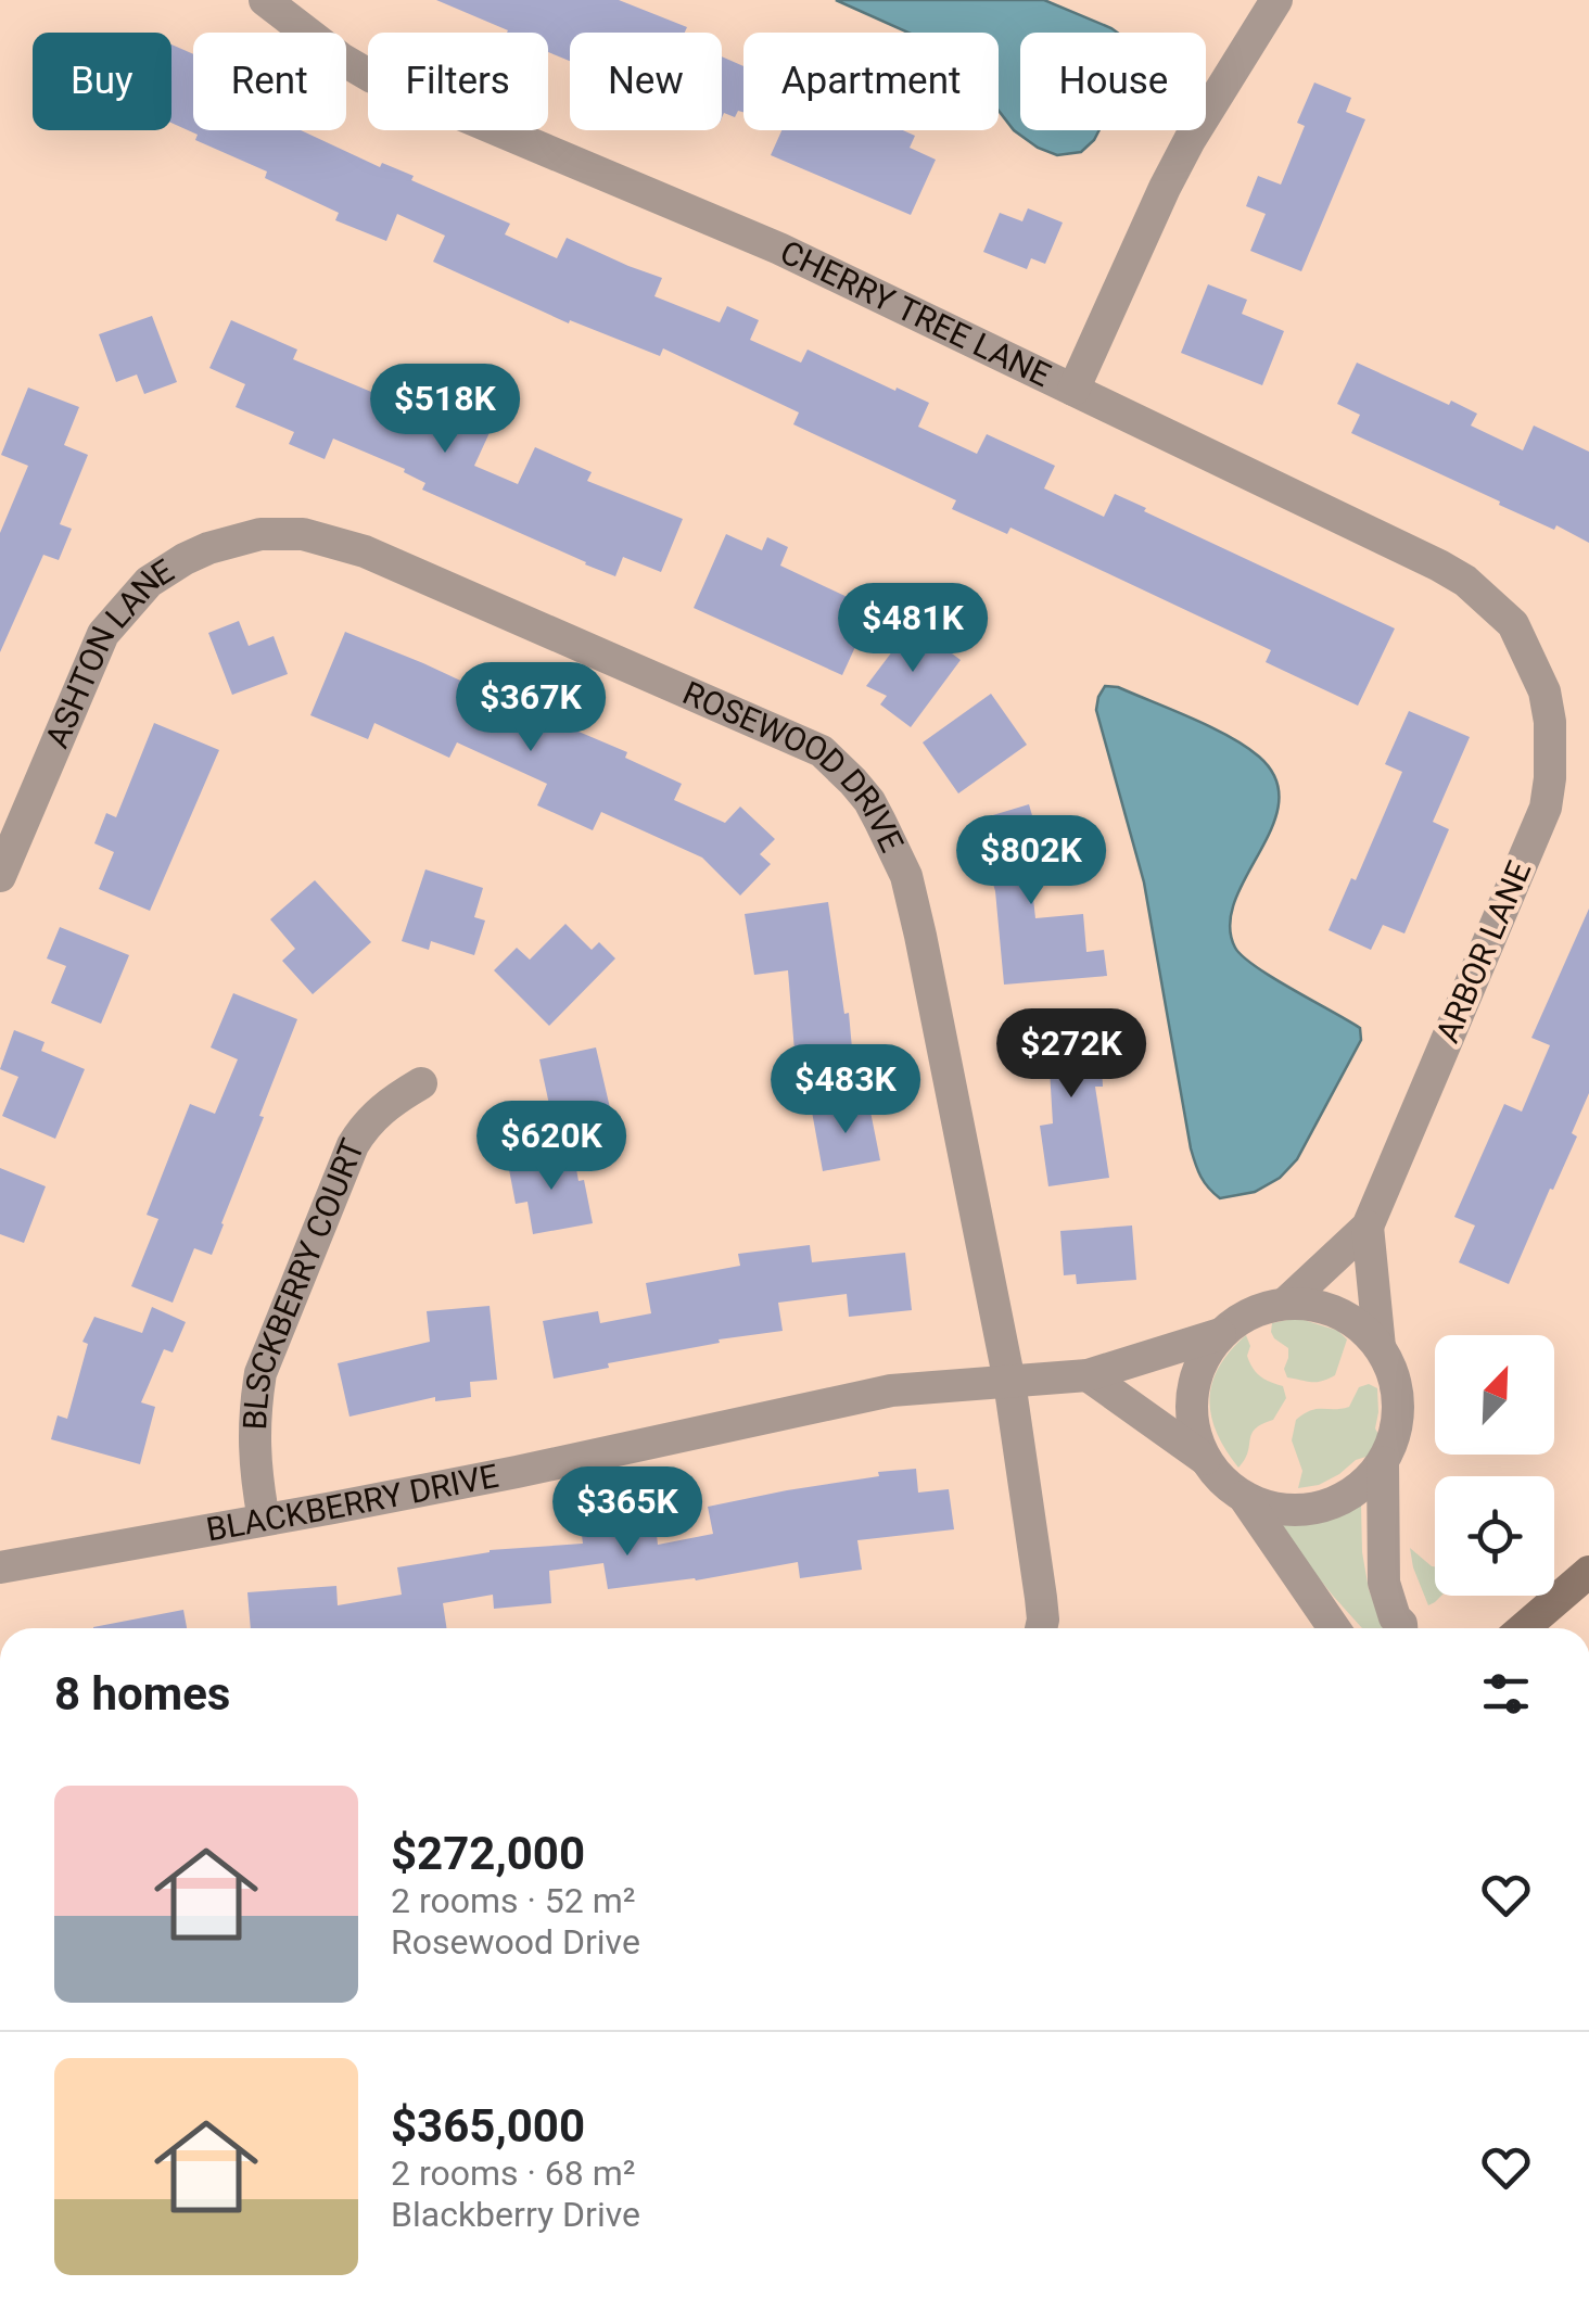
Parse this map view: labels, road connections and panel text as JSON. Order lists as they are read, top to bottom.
{
  "streets": {
    "street": [
      "CHERRY TREE LANE",
      "ASHTON LANE",
      "ROSEWOOD DRIVE",
      "ARBOR LANE",
      "BLSCKBERRY COURT",
      "BLACKBERRY DRIVE"
    ]
  },
  "crossings": [
    ["CHERRY TREE LANE", "ARBOR LANE"],
    ["ASHTON LANE", "ROSEWOOD DRIVE"],
    ["ROSEWOOD DRIVE", "BLACKBERRY DRIVE"],
    ["ARBOR LANE", "BLACKBERRY DRIVE"],
    ["BLSCKBERRY COURT", "BLACKBERRY DRIVE"]
  ],
  "north": "top right",
  "page": {
    "chip": [
      "Buy",
      "Rent",
      "Filters",
      "New",
      "Apartment",
      "House"
    ],
    "price": [
      "$518K",
      "$481K",
      "$367K",
      "$802K",
      "$272K",
      "$483K",
      "$620K",
      "$365K"
    ],
    "heading": "8 homes",
    "list": [
      {
        "name": "$272,000",
        "note": "2 rooms · 52 m² · Rosewood Drive"
      },
      {
        "name": "$365,000",
        "note": "2 rooms · 68 m² · Blackberry Drive"
      }
    ]
  }
}
